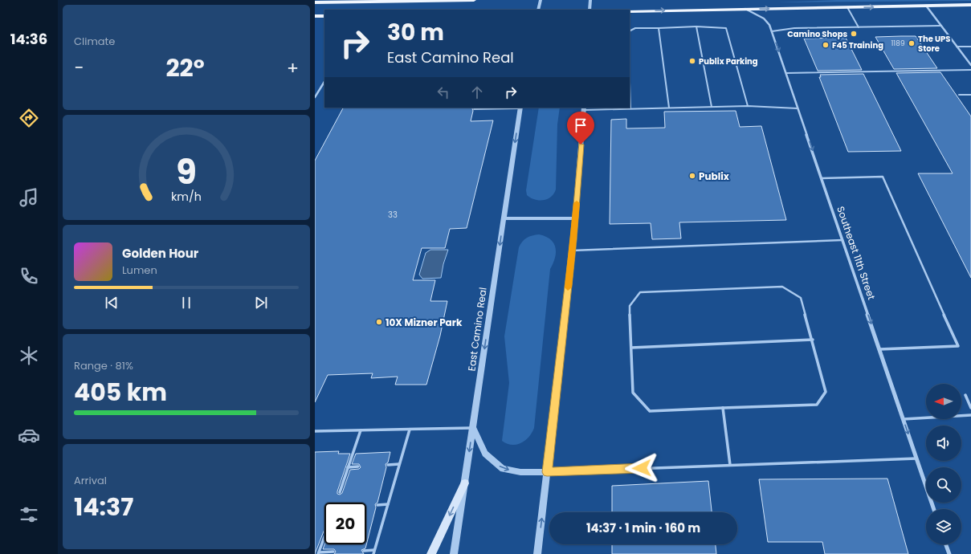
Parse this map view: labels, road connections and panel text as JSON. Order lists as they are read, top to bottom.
{
  "streets": {
    "street": ["Southeast 11th Street", "East Camino Real"]
  },
  "one_way": ["Southeast 11th Street", "East Camino Real"],
  "places": [
    "Camino Shops",
    "The UPS Store",
    "F45 Training",
    "Publix Parking",
    "Publix",
    "10X Mizner Park"
  ],
  "house_numbers": ["1189", "33"],
  "north": "left",
  "page": {
    "tabs": "14:36",
    "tile": [
      "Climate",
      ["Range · 81%", "405 km"],
      ["Arrival", "14:37"]
    ],
    "turn": ["30 m", "East Camino Real"],
    "heat": ["−", "22°", "+"],
    "song": ["Golden Hour", "Lumen"],
    "limit": "20",
    "trip": "14:37 · 1 min · 160 m",
    "gauge": ["9", "km/h"]
  }
}
